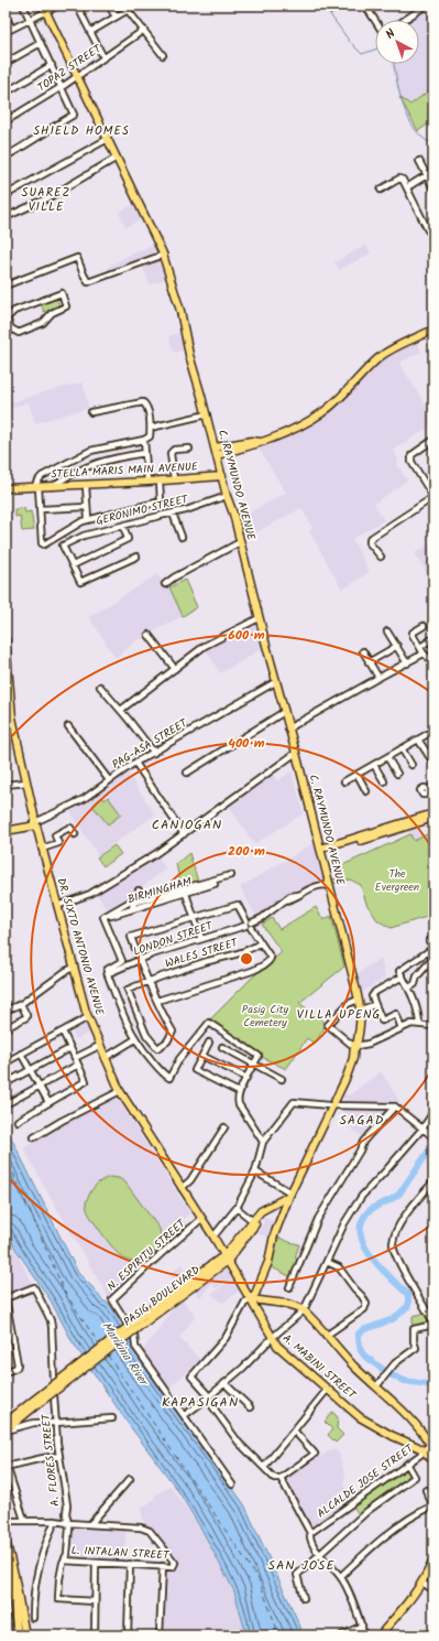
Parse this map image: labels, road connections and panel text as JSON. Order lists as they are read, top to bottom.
{
  "streets": {
    "main road": [
      "STELLA MARIS MAIN AVENUE",
      "C. RAYMUNDO AVENUE",
      "DR. SIXTO ANTONIO AVENUE",
      "PASIG BOULEVARD",
      "A. MABINI STREET"
    ],
    "street": [
      "TOPAZ STREET",
      "GERONIMO STREET",
      "PAG-ASA STREET",
      "BIRMINGHAM",
      "LONDON STREET",
      "WALES STREET",
      "N. ESPIRITU STREET",
      "A. FLORES STREET",
      "ALCALDE JOSE STREET",
      "L. INTALAN STREET"
    ]
  },
  "crossings": [
    ["TOPAZ STREET", "C. RAYMUNDO AVENUE"],
    ["STELLA MARIS MAIN AVENUE", "C. RAYMUNDO AVENUE"],
    ["C. RAYMUNDO AVENUE", "GERONIMO STREET"],
    ["C. RAYMUNDO AVENUE", "PAG-ASA STREET"],
    ["C. RAYMUNDO AVENUE", "LONDON STREET"],
    ["C. RAYMUNDO AVENUE", "A. MABINI STREET"],
    ["PAG-ASA STREET", "DR. SIXTO ANTONIO AVENUE"],
    ["DR. SIXTO ANTONIO AVENUE", "N. ESPIRITU STREET"],
    ["DR. SIXTO ANTONIO AVENUE", "PASIG BOULEVARD"],
    ["DR. SIXTO ANTONIO AVENUE", "A. MABINI STREET"],
    ["PASIG BOULEVARD", "A. MABINI STREET"],
    ["A. MABINI STREET", "ALCALDE JOSE STREET"],
    ["A. FLORES STREET", "L. INTALAN STREET"]
  ],
  "districts": [
    "SHIELD HOMES",
    "SUAREZ VILLE",
    "CANIOGAN",
    "VILLA UPENG",
    "SAGAD",
    "KAPASIGAN",
    "SAN JOSE"
  ],
  "water": ["Marikina River"],
  "parks": ["The Evergreen", "Pasig City Cemetery"],
  "north": "top left",
  "rings": ["600 m", "400 m", "200 m"]
}
